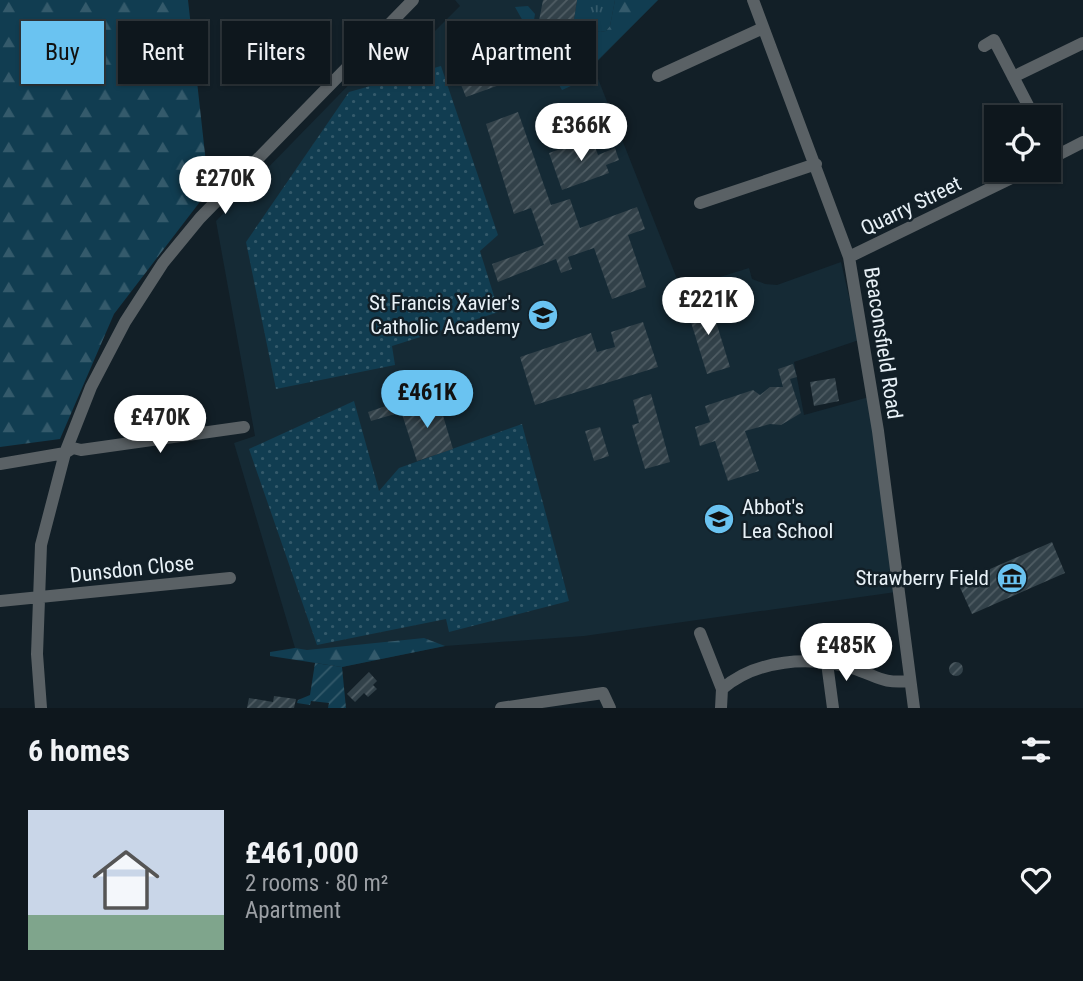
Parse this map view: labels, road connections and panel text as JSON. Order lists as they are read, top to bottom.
{
  "streets": {
    "street": ["Quarry Street", "Beaconsfield Road", "Dunsdon Close"]
  },
  "crossings": [
    ["Quarry Street", "Beaconsfield Road"]
  ],
  "places": {
    "school or university": ["St Francis Xavier's Catholic Academy", "Abbot's Lea School"],
    "museum": ["Strawberry Field"]
  },
  "page": {
    "chip": [
      "Buy",
      "Rent",
      "Filters",
      "New",
      "Apartment"
    ],
    "price": [
      "£366K",
      "£270K",
      "£221K",
      "£461K",
      "£470K",
      "£485K"
    ],
    "heading": "6 homes",
    "list": [
      {
        "name": "£461,000",
        "note": "2 rooms · 80 m² · Apartment"
      }
    ]
  }
}
